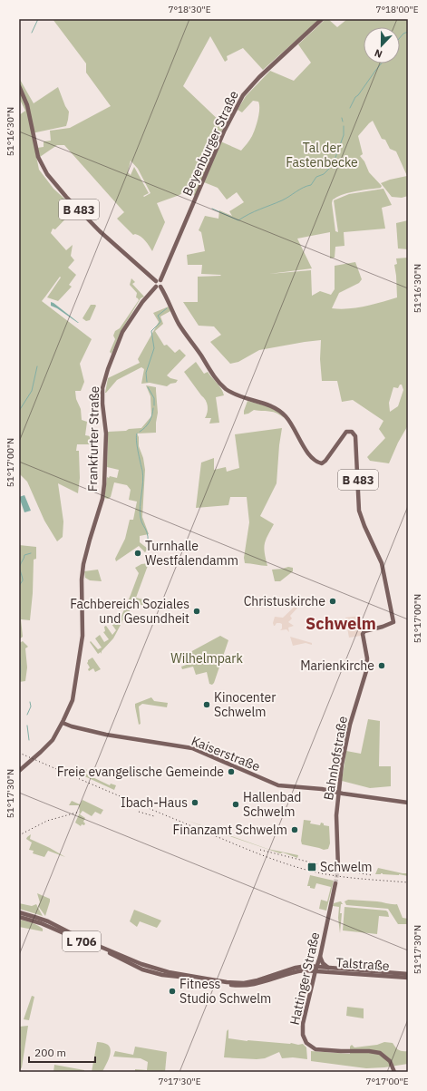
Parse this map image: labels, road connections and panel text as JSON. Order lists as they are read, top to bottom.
{
  "streets": {
    "main road": [
      "Beyenburger Straße",
      "B 483",
      "Frankfurter Straße",
      "Kaiserstraße",
      "Bahnhofstraße",
      "L 706",
      "Talstraße",
      "Hattinger Straße"
    ]
  },
  "crossings": [
    ["Beyenburger Straße", "B 483"],
    ["B 483", "Frankfurter Straße"],
    ["B 483", "Bahnhofstraße"],
    ["Frankfurter Straße", "Kaiserstraße"],
    ["Frankfurter Straße", "Bahnhofstraße"],
    ["Kaiserstraße", "Bahnhofstraße"],
    ["L 706", "Talstraße"],
    ["L 706", "Hattinger Straße"],
    ["Talstraße", "Hattinger Straße"]
  ],
  "districts": ["Schwelm"],
  "parks": ["Tal der Fastenbecke", "Wilhelmpark"],
  "places": {
    "other": [
      "Turnhalle Westfalendamm",
      "Christuskirche",
      "Fachbereich Soziales und Gesundheit",
      "Marienkirche",
      "Kinocenter Schwelm",
      "Freie evangelische Gemeinde",
      "Ibach-Haus",
      "Hallenbad Schwelm",
      "Finanzamt Schwelm",
      "Fitness Studio Schwelm"
    ],
    "transit": ["Schwelm"]
  },
  "scale_bar": "200 m",
  "north": "bottom",
  "coordinates": [
    "7°18'30\"E",
    "7°18'00\"E",
    "51°16'30\"N",
    "51°17'00\"N",
    "51°17'30\"N",
    "7°17'30\"E",
    "7°17'00\"E"
  ]
}
